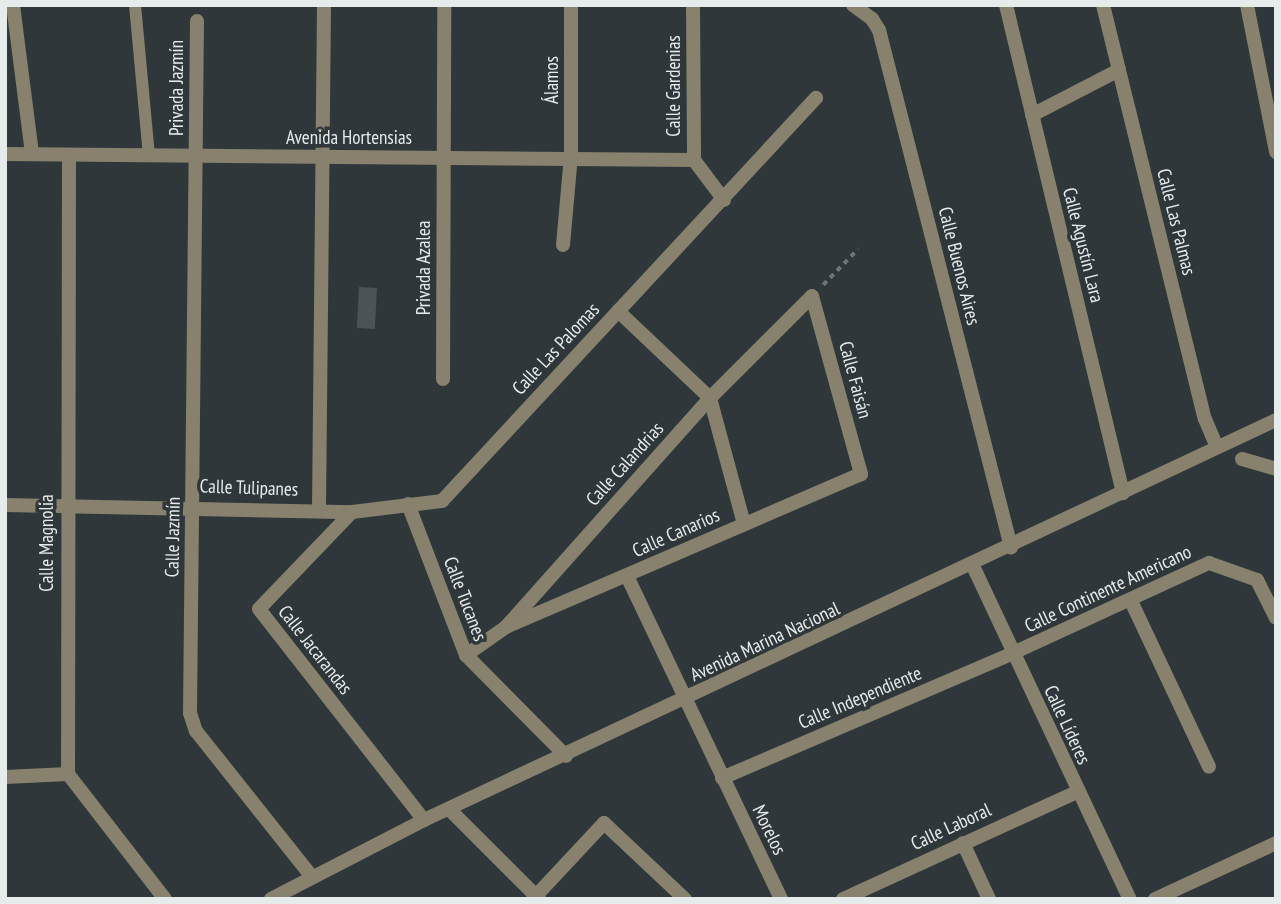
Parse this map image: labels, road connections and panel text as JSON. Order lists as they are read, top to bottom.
{
  "streets": {
    "street": [
      "Álamos",
      "Calle Gardenias",
      "Privada Jazmín",
      "Avenida Hortensias",
      "Calle Las Palmas",
      "Calle Agustín Lara",
      "Calle Buenos Aires",
      "Privada Azalea",
      "Calle Las Palomas",
      "Calle Faisán",
      "Calle Calandrias",
      "Calle Tulipanes",
      "Calle Canarios",
      "Calle Jazmín",
      "Calle Magnolia",
      "Calle Continente Americano",
      "Calle Tucanes",
      "Avenida Marina Nacional",
      "Calle Jacarandas",
      "Calle Independiente",
      "Calle Líderes",
      "Calle Laboral",
      "Morelos"
    ]
  },
  "crossings": [
    ["Álamos", "Avenida Hortensias"],
    ["Calle Gardenias", "Avenida Hortensias"],
    ["Calle Gardenias", "Calle Las Palomas"],
    ["Privada Jazmín", "Avenida Hortensias"],
    ["Privada Jazmín", "Calle Jazmín"],
    ["Avenida Hortensias", "Privada Azalea"],
    ["Avenida Hortensias", "Calle Jazmín"],
    ["Avenida Hortensias", "Calle Magnolia"],
    ["Calle Las Palmas", "Avenida Marina Nacional"],
    ["Calle Agustín Lara", "Avenida Marina Nacional"],
    ["Calle Buenos Aires", "Avenida Marina Nacional"],
    ["Calle Las Palomas", "Calle Tulipanes"],
    ["Calle Las Palomas", "Calle Tucanes"],
    ["Calle Faisán", "Calle Calandrias"],
    ["Calle Faisán", "Calle Canarios"],
    ["Calle Calandrias", "Calle Canarios"],
    ["Calle Calandrias", "Calle Tucanes"],
    ["Calle Tulipanes", "Calle Jazmín"],
    ["Calle Tulipanes", "Calle Magnolia"],
    ["Calle Tulipanes", "Calle Tucanes"],
    ["Calle Tulipanes", "Calle Jacarandas"],
    ["Calle Canarios", "Morelos"],
    ["Calle Jazmín", "Avenida Marina Nacional"],
    ["Calle Continente Americano", "Calle Independiente"],
    ["Calle Continente Americano", "Calle Líderes"],
    ["Calle Tucanes", "Avenida Marina Nacional"],
    ["Avenida Marina Nacional", "Calle Jacarandas"],
    ["Avenida Marina Nacional", "Calle Líderes"],
    ["Avenida Marina Nacional", "Morelos"],
    ["Calle Independiente", "Calle Líderes"],
    ["Calle Independiente", "Morelos"],
    ["Calle Líderes", "Calle Laboral"]
  ]
}
